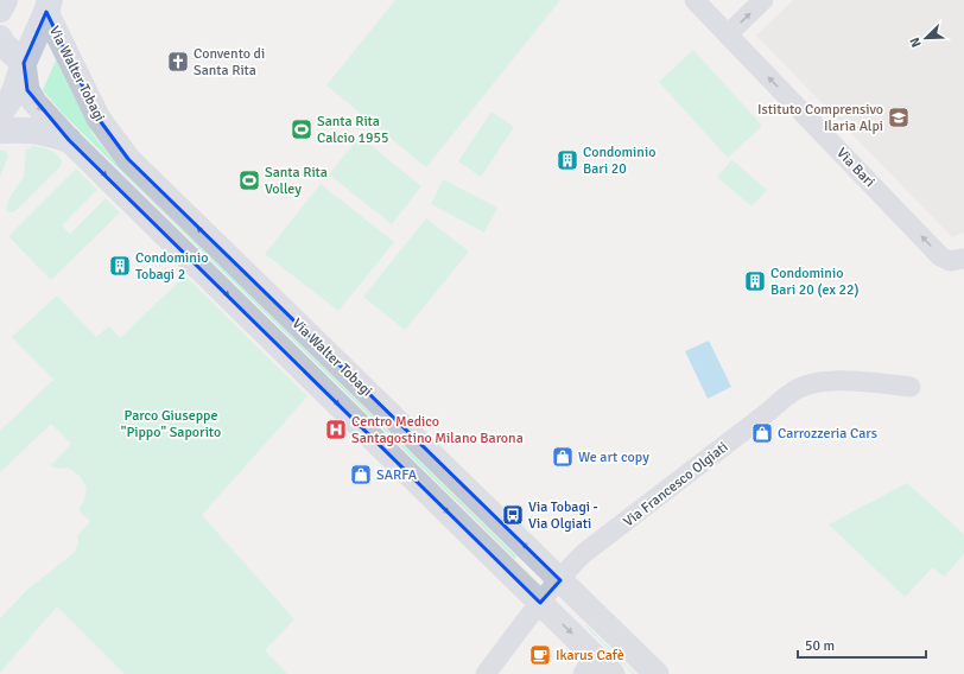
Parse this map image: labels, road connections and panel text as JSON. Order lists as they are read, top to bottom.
{
  "streets": {
    "main road": ["Via Walter Tobagi"],
    "street": ["Via Bari", "Via Francesco Olgiati"]
  },
  "crossings": [
    ["Via Walter Tobagi", "Via Francesco Olgiati"]
  ],
  "one_way": ["Via Bari"],
  "parks": ["Parco Giuseppe \"Pippo\" Saporito"],
  "places": {
    "church": ["Convento di Santa Rita"],
    "school or university": ["Istituto Comprensivo Ilaria Alpi"],
    "sports": ["Santa Rita Calcio 1955", "Santa Rita Volley"],
    "building": ["Condominio Bari 20", "Condominio Tobagi 2", "Condominio Bari 20 (ex 22)"],
    "hospital": ["Centro Medico Santagostino Milano Barona"],
    "shop": ["Carrozzeria Cars", "We art copy", "SARFA"],
    "bus stop": ["Via Tobagi - Via Olgiati"],
    "cafe": ["Ikarus Cafè"]
  },
  "scale_bar": "50 m",
  "north": "bottom left"
}
